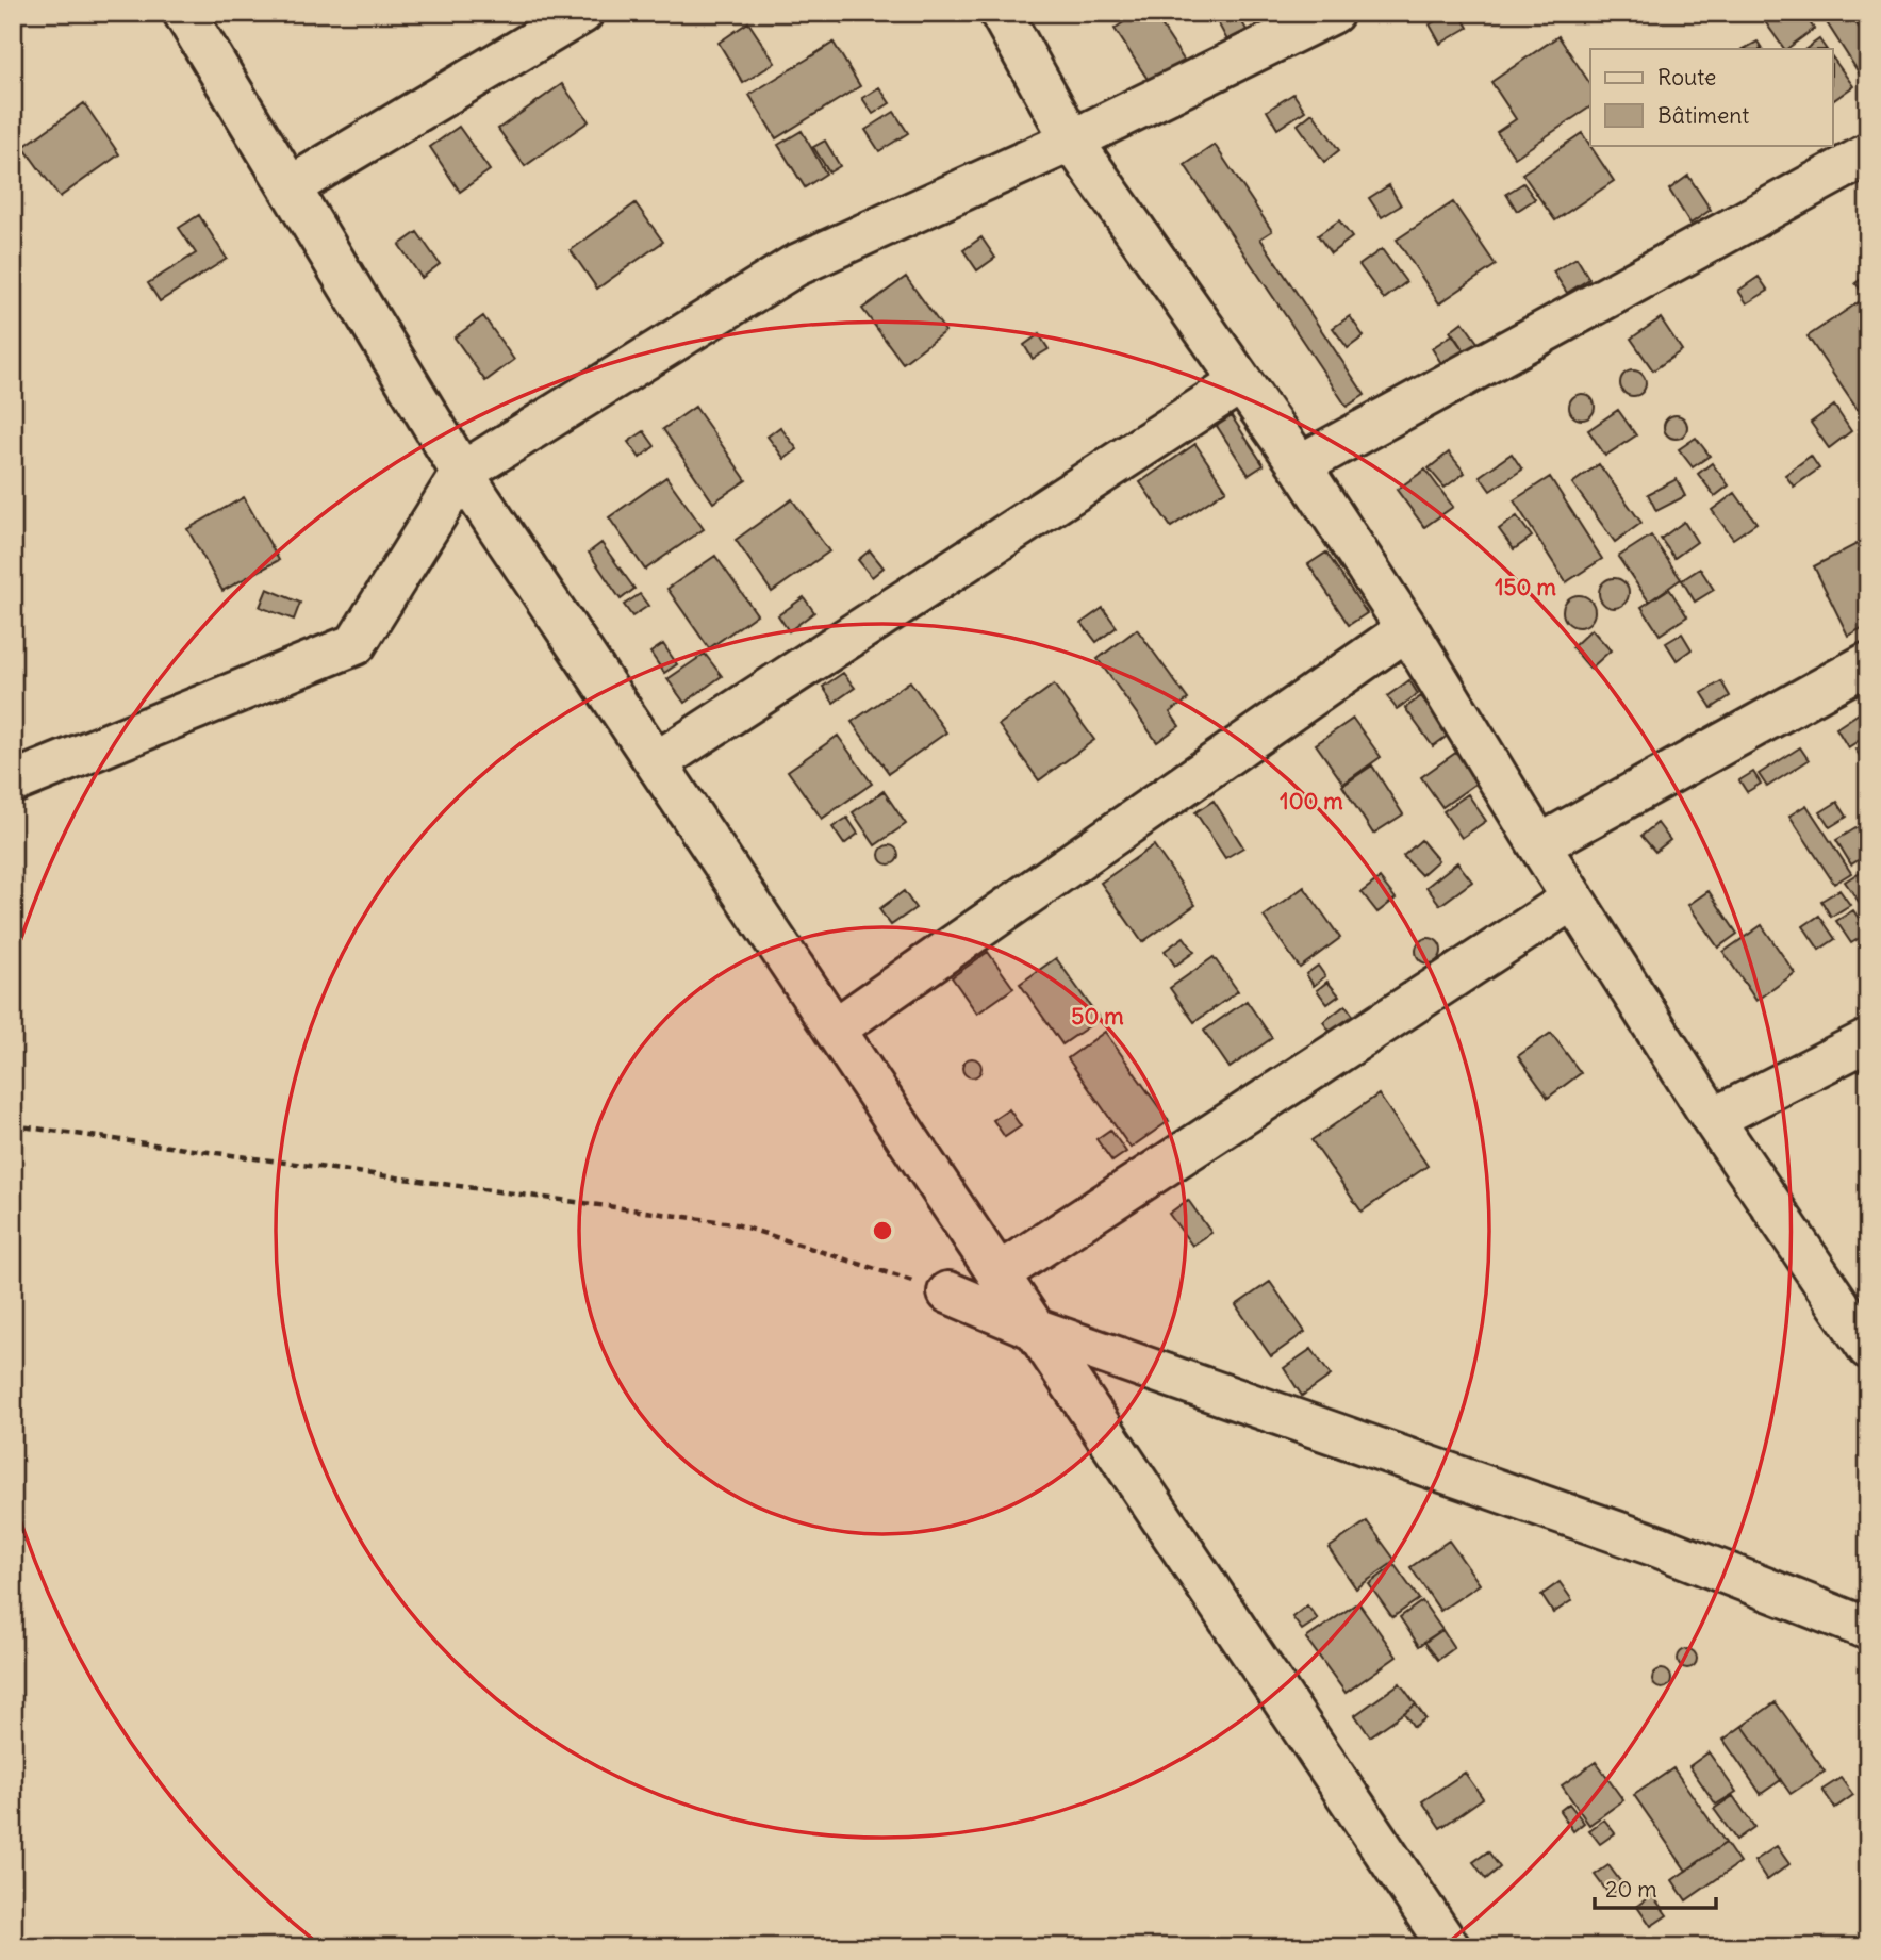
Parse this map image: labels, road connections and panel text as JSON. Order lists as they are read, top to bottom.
{
  "legend": ["Route", "Bâtiment"],
  "scale_bar": "20 m",
  "rings": ["150 m", "100 m", "50 m"]
}
